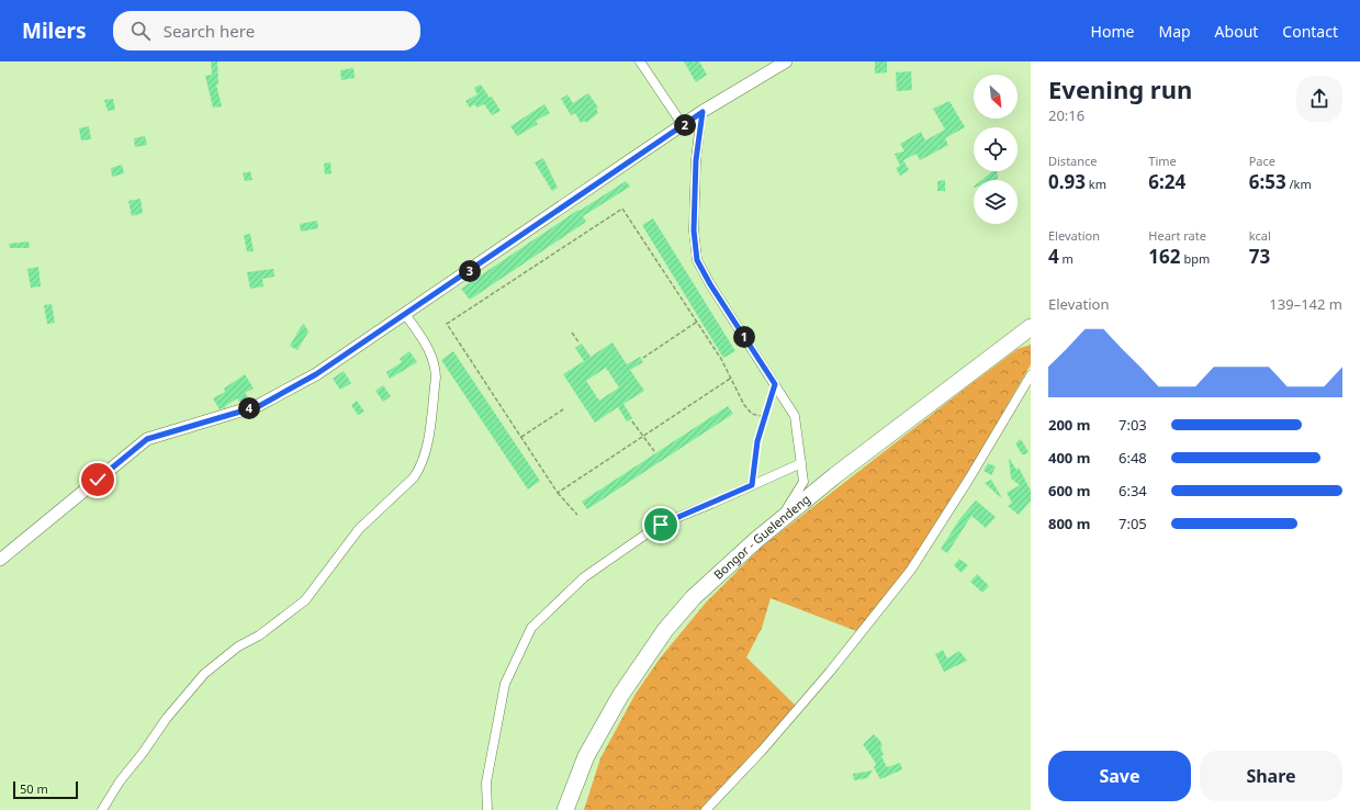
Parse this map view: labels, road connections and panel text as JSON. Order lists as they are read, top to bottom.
{
  "streets": {
    "highway": ["Bongor - Guelendeng"]
  },
  "scale_bar": "50 m",
  "north": "bottom right",
  "page": {
    "header": "Milers",
    "search": "Search here",
    "nav": [
      "Home",
      "Map",
      "About",
      "Contact"
    ],
    "heading": ["Evening run", "20:16"],
    "pins": [
      "2",
      "3",
      "1",
      "4"
    ],
    "stats": [
      ["Distance", "0.93 km"],
      ["Time", "6:24"],
      ["Pace", "6:53 /km"],
      ["Elevation", "4 m"],
      ["Heart rate", "162 bpm"],
      ["kcal", "73"]
    ],
    "chart": ["Elevation", "139–142 m"],
    "list": [
      {
        "name": "200 m",
        "note": "7:03"
      },
      {
        "name": "400 m",
        "note": "6:48"
      },
      {
        "name": "600 m",
        "note": "6:34"
      },
      {
        "name": "800 m",
        "note": "7:05"
      }
    ],
    "buttons": ["Save", "Share"],
    "scale": "50 m"
  }
}
